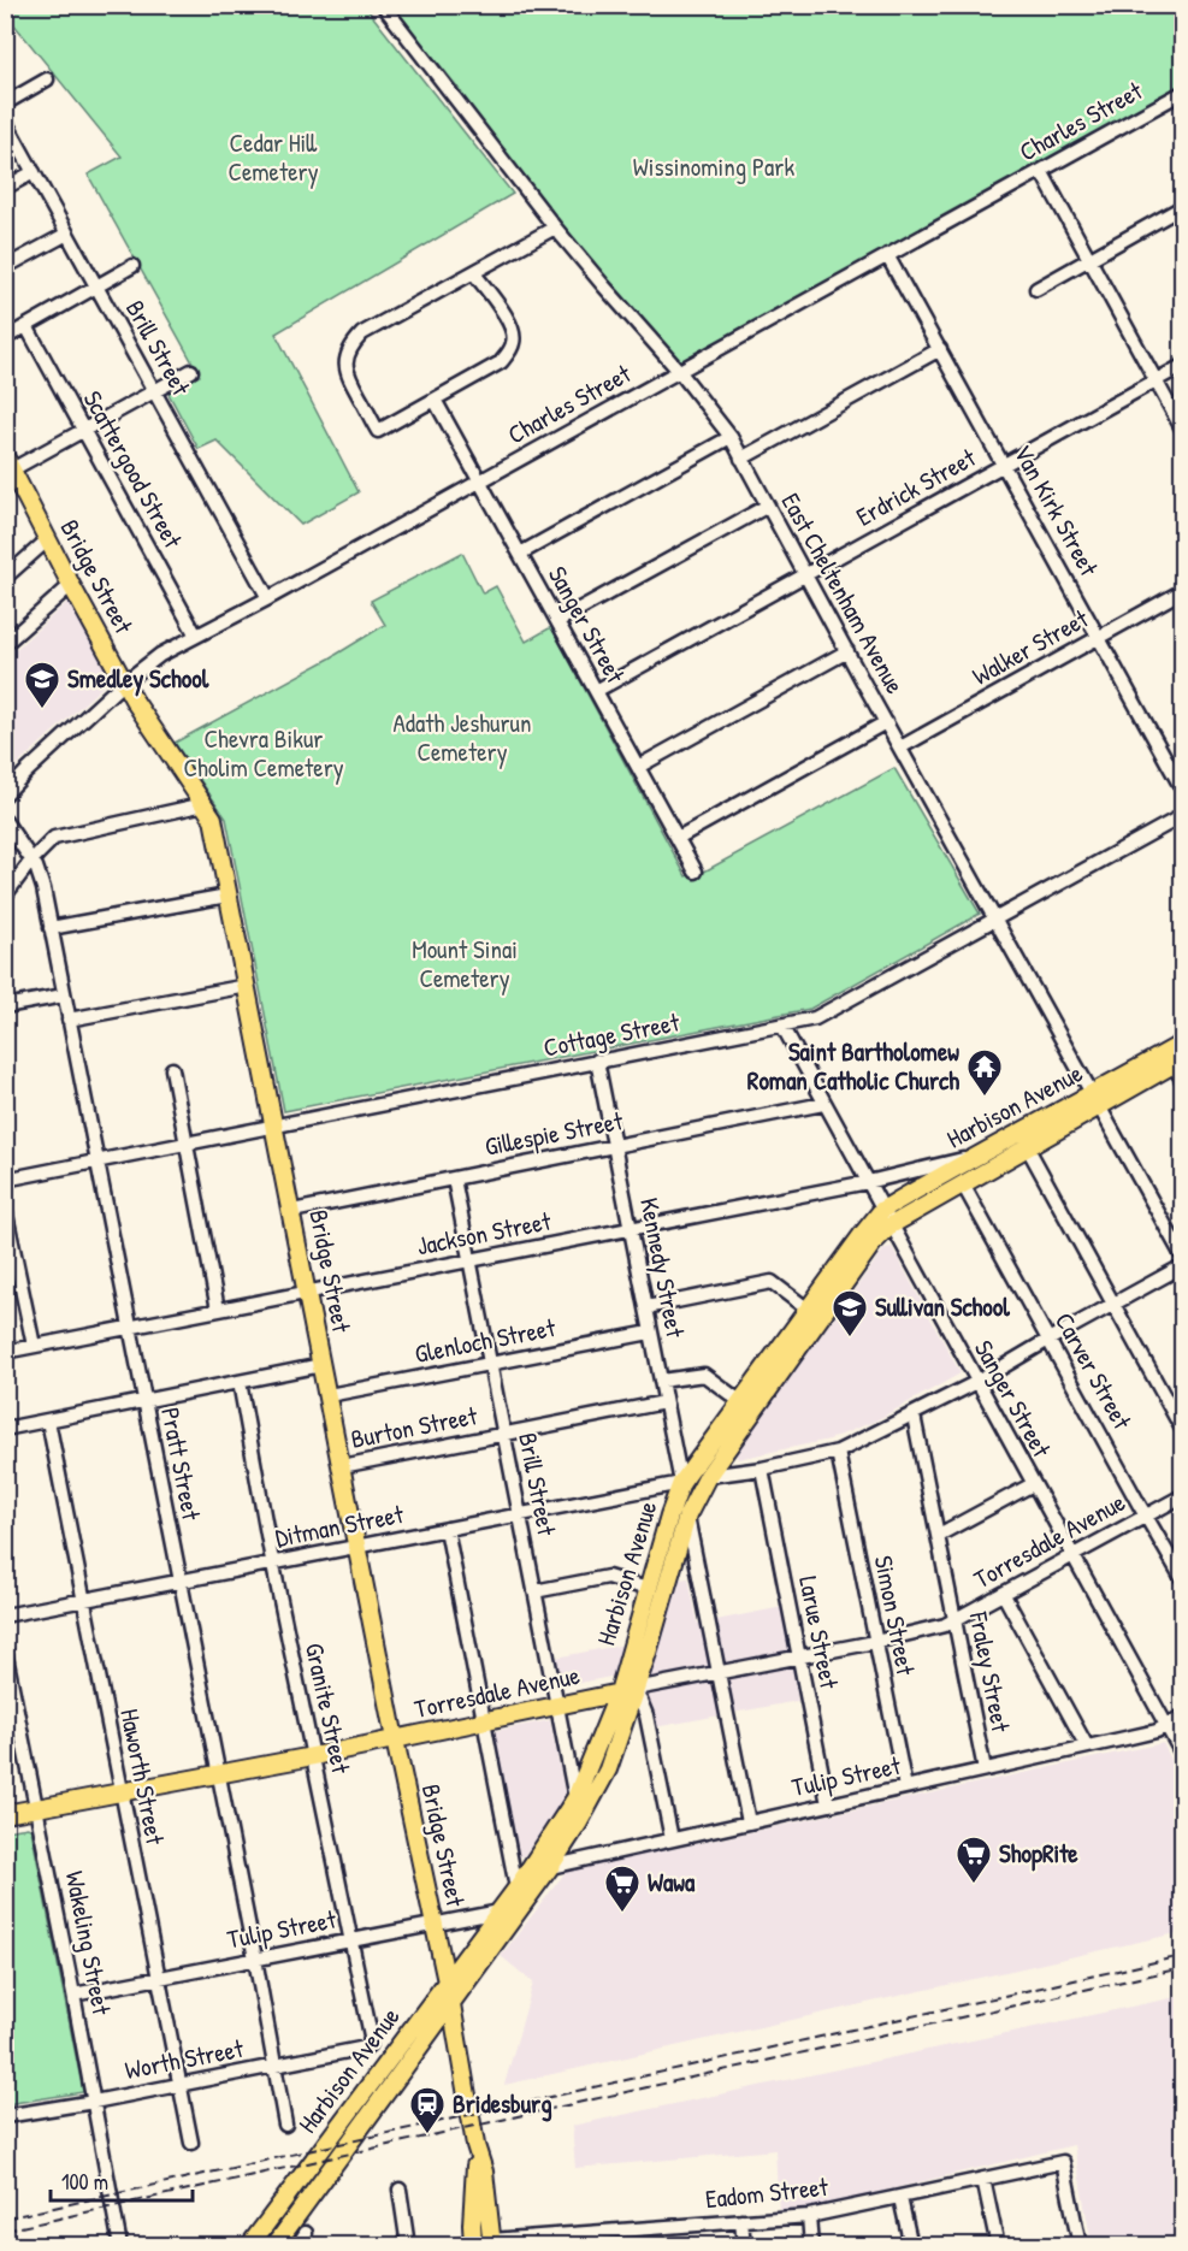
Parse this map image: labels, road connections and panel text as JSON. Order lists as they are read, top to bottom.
{
  "streets": {
    "main road": ["Bridge Street", "Harbison Avenue", "Torresdale Avenue"],
    "street": [
      "Charles Street",
      "Brill Street",
      "Scattergood Street",
      "Erdrick Street",
      "Van Kirk Street",
      "East Cheltenham Avenue",
      "Sanger Street",
      "Walker Street",
      "Cottage Street",
      "Gillespie Street",
      "Jackson Street",
      "Kennedy Street",
      "Glenloch Street",
      "Carver Street",
      "Burton Street",
      "Pratt Street",
      "Ditman Street",
      "Simon Street",
      "Larue Street",
      "Fraley Street",
      "Granite Street",
      "Haworth Street",
      "Tulip Street",
      "Wakeling Street",
      "Worth Street",
      "Eadom Street"
    ]
  },
  "crossings": [
    ["Charles Street", "Brill Street"],
    ["Charles Street", "Scattergood Street"],
    ["Charles Street", "Van Kirk Street"],
    ["Charles Street", "Bridge Street"],
    ["Charles Street", "East Cheltenham Avenue"],
    ["Charles Street", "Sanger Street"],
    ["Brill Street", "Harbison Avenue"],
    ["Brill Street", "Gillespie Street"],
    ["Brill Street", "Jackson Street"],
    ["Brill Street", "Glenloch Street"],
    ["Brill Street", "Burton Street"],
    ["Brill Street", "Ditman Street"],
    ["Brill Street", "Torresdale Avenue"],
    ["Erdrick Street", "Van Kirk Street"],
    ["Erdrick Street", "East Cheltenham Avenue"],
    ["Erdrick Street", "Sanger Street"],
    ["Van Kirk Street", "Walker Street"],
    ["Bridge Street", "Cottage Street"],
    ["Bridge Street", "Harbison Avenue"],
    ["Bridge Street", "Gillespie Street"],
    ["Bridge Street", "Jackson Street"],
    ["Bridge Street", "Glenloch Street"],
    ["Bridge Street", "Burton Street"],
    ["Bridge Street", "Ditman Street"],
    ["Bridge Street", "Torresdale Avenue"],
    ["Bridge Street", "Tulip Street"],
    ["Bridge Street", "Eadom Street"],
    ["East Cheltenham Avenue", "Walker Street"],
    ["East Cheltenham Avenue", "Cottage Street"],
    ["East Cheltenham Avenue", "Harbison Avenue"],
    ["Sanger Street", "Cottage Street"],
    ["Sanger Street", "Harbison Avenue"],
    ["Sanger Street", "Gillespie Street"],
    ["Sanger Street", "Jackson Street"],
    ["Sanger Street", "Torresdale Avenue"],
    ["Sanger Street", "Tulip Street"],
    ["Cottage Street", "Kennedy Street"],
    ["Cottage Street", "Pratt Street"],
    ["Harbison Avenue", "Jackson Street"],
    ["Harbison Avenue", "Kennedy Street"],
    ["Harbison Avenue", "Carver Street"],
    ["Harbison Avenue", "Ditman Street"],
    ["Harbison Avenue", "Torresdale Avenue"],
    ["Harbison Avenue", "Tulip Street"],
    ["Gillespie Street", "Kennedy Street"],
    ["Jackson Street", "Kennedy Street"],
    ["Jackson Street", "Pratt Street"],
    ["Kennedy Street", "Glenloch Street"],
    ["Kennedy Street", "Burton Street"],
    ["Kennedy Street", "Ditman Street"],
    ["Carver Street", "Torresdale Avenue"],
    ["Pratt Street", "Ditman Street"],
    ["Pratt Street", "Torresdale Avenue"],
    ["Pratt Street", "Tulip Street"],
    ["Pratt Street", "Worth Street"],
    ["Ditman Street", "Granite Street"],
    ["Ditman Street", "Haworth Street"],
    ["Torresdale Avenue", "Simon Street"],
    ["Torresdale Avenue", "Larue Street"],
    ["Torresdale Avenue", "Fraley Street"],
    ["Torresdale Avenue", "Granite Street"],
    ["Torresdale Avenue", "Haworth Street"],
    ["Torresdale Avenue", "Wakeling Street"],
    ["Simon Street", "Tulip Street"],
    ["Larue Street", "Tulip Street"],
    ["Fraley Street", "Tulip Street"],
    ["Granite Street", "Tulip Street"],
    ["Granite Street", "Worth Street"],
    ["Haworth Street", "Tulip Street"],
    ["Haworth Street", "Worth Street"],
    ["Tulip Street", "Wakeling Street"],
    ["Wakeling Street", "Worth Street"]
  ],
  "parks": [
    "Cedar Hill Cemetery",
    "Wissinoming Park",
    "Adath Jeshurun Cemetery",
    "Chevra Bikur Cholim Cemetery",
    "Mount Sinai Cemetery"
  ],
  "places": {
    "school or university": ["Smedley School", "Sullivan School"],
    "temple": ["Saint Bartholomew Roman Catholic Church"],
    "supermarket": ["ShopRite", "Wawa"],
    "station": ["Bridesburg"]
  },
  "scale_bar": "100 m"
}
